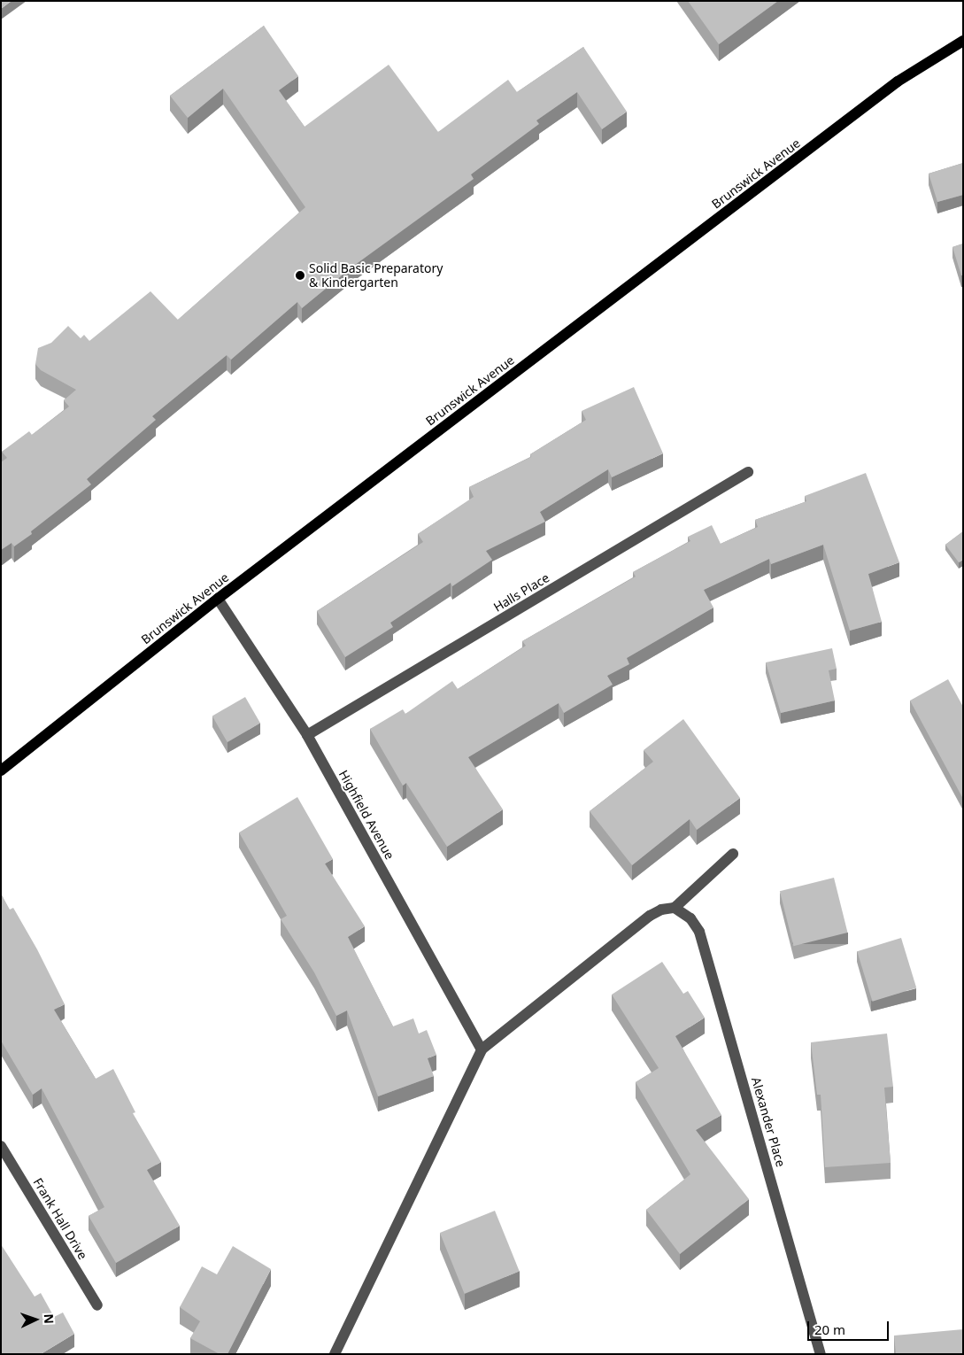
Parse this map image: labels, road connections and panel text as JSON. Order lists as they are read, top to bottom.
{
  "streets": {
    "main road": ["Brunswick Avenue"],
    "street": [
      "Halls Place",
      "Highfield Avenue",
      "Alexander Place",
      "Frank Hall Drive"
    ]
  },
  "crossings": [
    ["Brunswick Avenue", "Highfield Avenue"],
    ["Halls Place", "Highfield Avenue"]
  ],
  "places": ["Solid Basic Preparatory & Kindergarten"],
  "scale_bar": "20 m",
  "north": "right"
}
